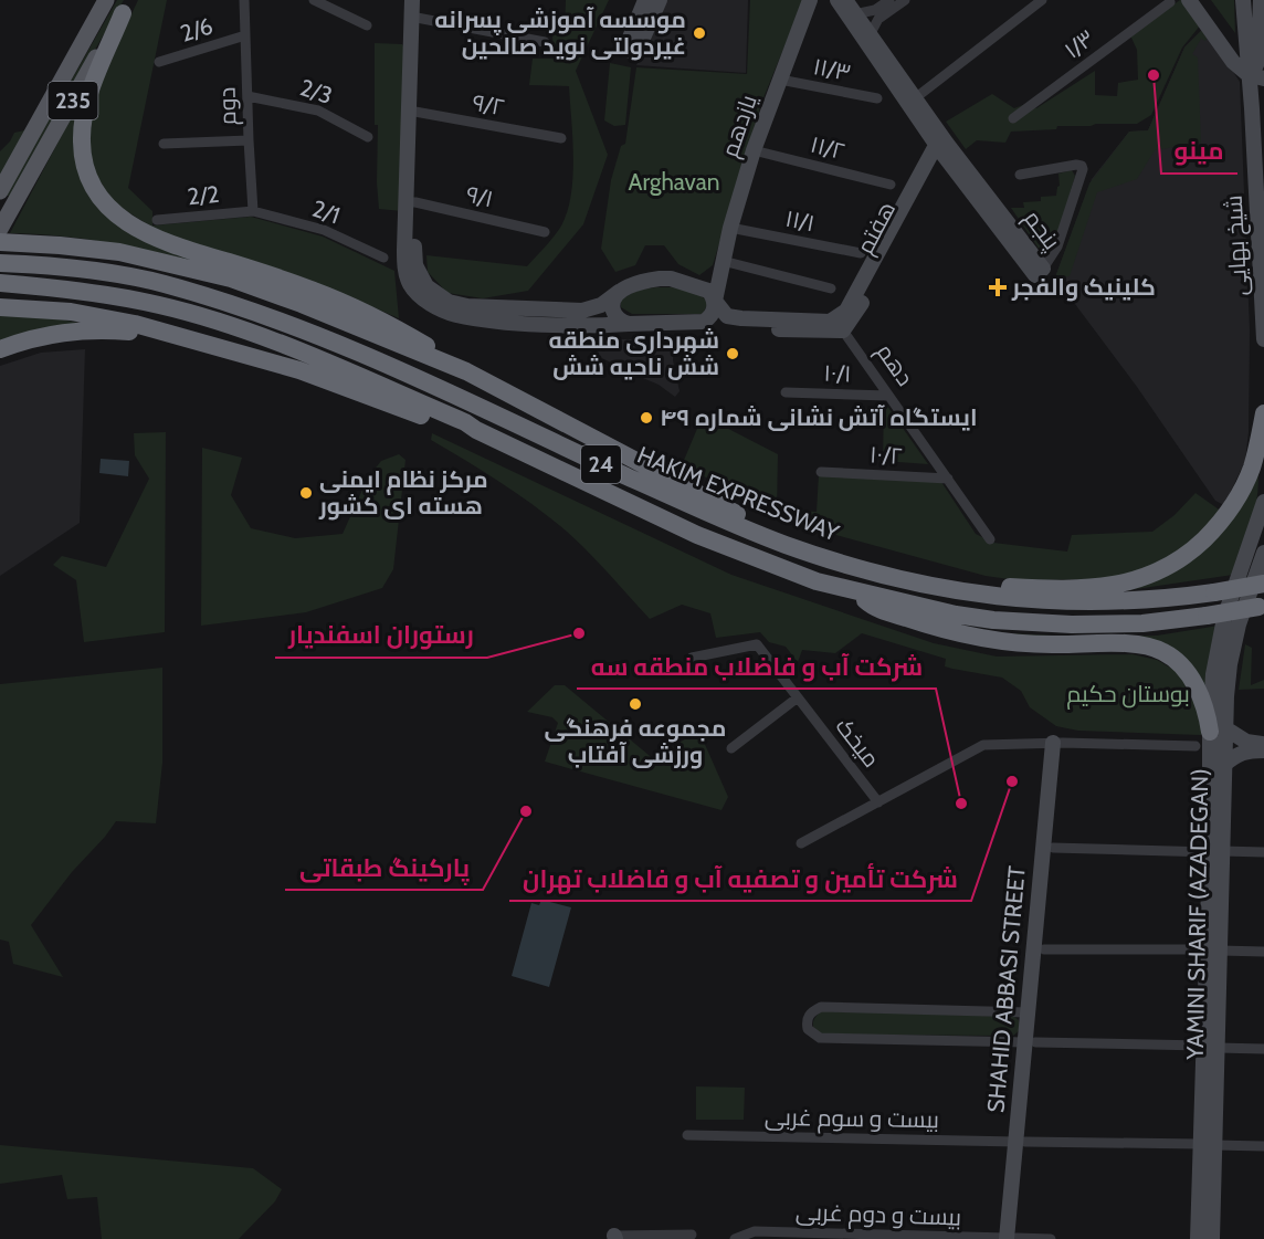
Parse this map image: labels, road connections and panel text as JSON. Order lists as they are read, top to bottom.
{
  "streets": {
    "highway": ["24", "HAKIM EXPRESSWAY"],
    "main road": ["235"],
    "street": [
      "2/6",
      "۱/۳",
      "۱۱/۳",
      "2/3",
      "۹/۲",
      "دوم",
      "یازدهم",
      "۱۱/۲",
      "2/2",
      "۹/۱",
      "2/1",
      "۱۱/۱",
      "هفتم",
      "پنجم",
      "شیخ بهایی",
      "دهم",
      "۱۰/۱",
      "۱۰/۲",
      "میخک",
      "YAMINI SHARIF (AZADEGAN)",
      "SHAHID ABBASI STREET",
      "بیست و سوم غربی",
      "بیست و دوم غربی"
    ]
  },
  "crossings": [
    ["2/6", "دوم"],
    ["۱۱/۳", "یازدهم"],
    ["2/3", "دوم"],
    ["دوم", "2/2"],
    ["دوم", "2/1"],
    ["یازدهم", "۱۱/۲"],
    ["یازدهم", "۱۱/۱"],
    ["2/2", "2/1"],
    ["هفتم", "پنجم"],
    ["هفتم", "دهم"],
    ["دهم", "۱۰/۱"],
    ["دهم", "۱۰/۲"],
    ["24", "HAKIM EXPRESSWAY"],
    ["24", "YAMINI SHARIF (AZADEGAN)"],
    ["HAKIM EXPRESSWAY", "YAMINI SHARIF (AZADEGAN)"],
    ["YAMINI SHARIF (AZADEGAN)", "بیست و سوم غربی"],
    ["SHAHID ABBASI STREET", "بیست و سوم غربی"],
    ["SHAHID ABBASI STREET", "بیست و دوم غربی"]
  ],
  "parks": ["Arghavan", "بوستان حکیم"],
  "places": {
    "other": [
      "موسسه آموزشی پسرانه غیردولتی نوید صالحین",
      "مینو",
      "شهرداری منطقه شش ناحیه شش",
      "ایستگاه آتش نشانی شماره ۴۹",
      "مرکز نظام ایمنی هسته ای کشور",
      "رستوران اسفندیار",
      "مجموعه فرهنگی ورزشی آفتاب",
      "شركت تأمين و تصفيه آب و فاضلاب تهران",
      "شرکت آب و فاضلاب منطقه سه",
      "پارکینگ طبقاتی"
    ],
    "health": ["کلینیک والفجر"]
  }
}
